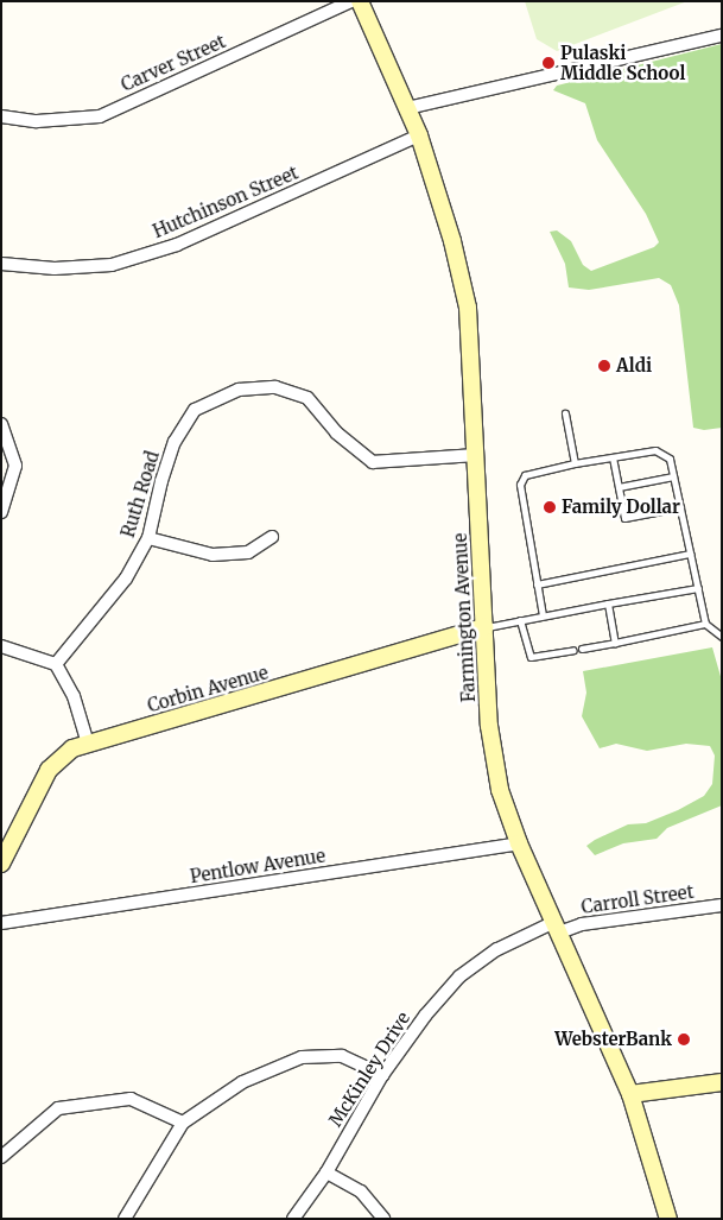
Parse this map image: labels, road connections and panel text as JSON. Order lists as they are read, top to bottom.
{
  "streets": {
    "main road": ["Farmington Avenue", "Corbin Avenue"],
    "street": [
      "Carver Street",
      "Hutchinson Street",
      "Ruth Road",
      "Pentlow Avenue",
      "Carroll Street",
      "McKinley Drive"
    ]
  },
  "crossings": [
    ["Hutchinson Street", "Farmington Avenue"],
    ["Ruth Road", "Farmington Avenue"],
    ["Farmington Avenue", "Corbin Avenue"],
    ["Farmington Avenue", "Pentlow Avenue"],
    ["Farmington Avenue", "Carroll Street"],
    ["Farmington Avenue", "McKinley Drive"],
    ["Carroll Street", "McKinley Drive"]
  ],
  "places": [
    "Pulaski Middle School",
    "Aldi",
    "Family Dollar",
    "WebsterBank"
  ]
}
